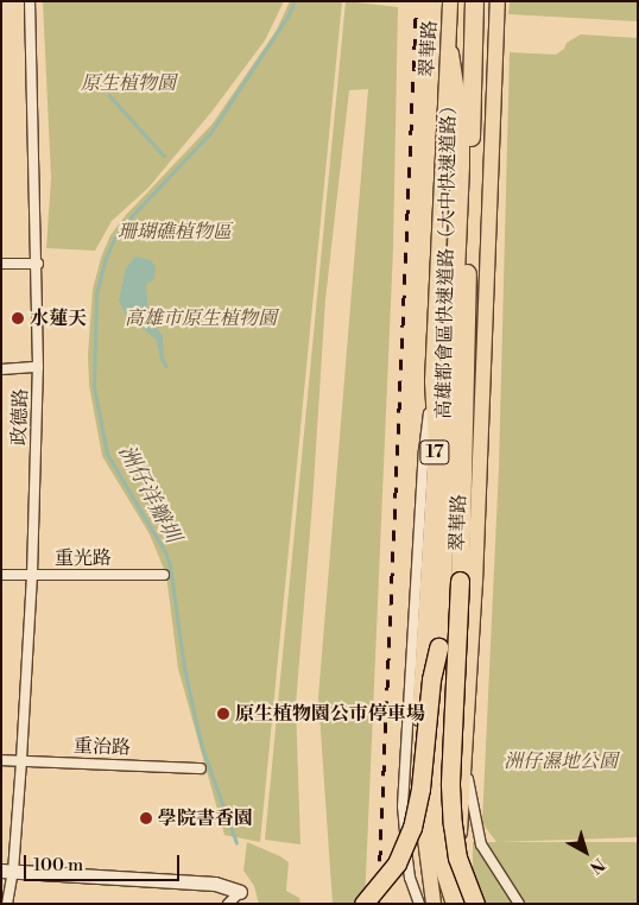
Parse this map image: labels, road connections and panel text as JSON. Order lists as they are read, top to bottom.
{
  "streets": {
    "highway": ["高雄都會區快速道路（大中快速道路）"],
    "main road": ["翠華路", "17"],
    "street": ["政德路", "重光路", "重治路"]
  },
  "crossings": [
    ["翠華路", "高雄都會區快速道路（大中快速道路）"],
    ["政德路", "重光路"],
    ["政德路", "重治路"]
  ],
  "water": ["洲仔洋瓣圳"],
  "parks": [
    "原生植物園",
    "珊瑚礁植物區",
    "高雄市原生植物園",
    "洲仔濕地公園"
  ],
  "places": ["水蓮天", "原生植物園公巿停車場", "學院書香園"],
  "scale_bar": "100 m",
  "north": "bottom right"
}
